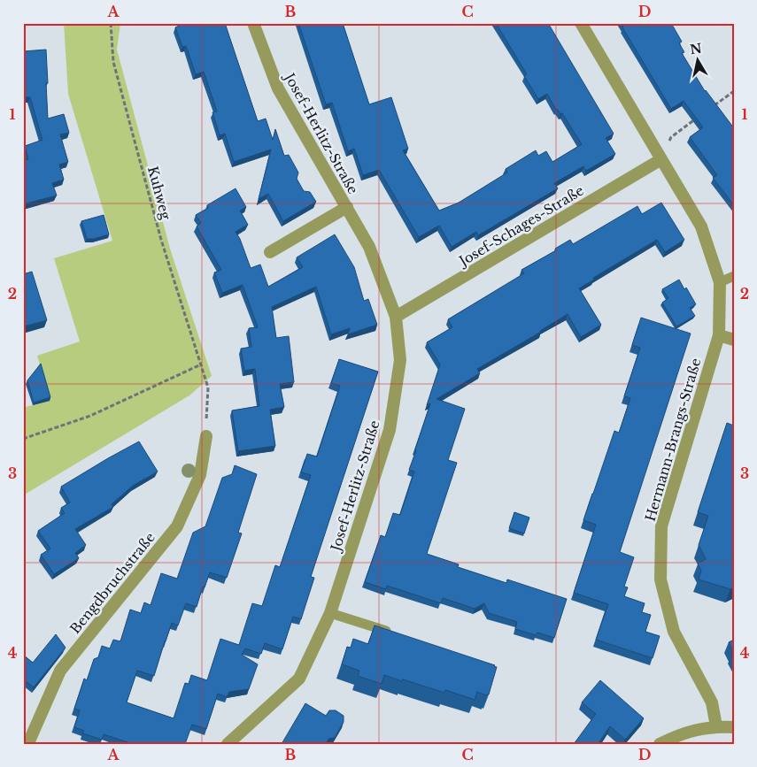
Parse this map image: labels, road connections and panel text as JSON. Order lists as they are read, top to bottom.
{
  "streets": {
    "street": [
      "Josef-Herlitz-Straße",
      "Josef-Schages-Straße",
      "Hermann-Brangs-Straße",
      "Bengdbruchstraße"
    ],
    "path": ["Kuhweg"]
  },
  "crossings": [
    ["Josef-Herlitz-Straße", "Josef-Schages-Straße"],
    ["Kuhweg", "Bengdbruchstraße"],
    ["Josef-Schages-Straße", "Hermann-Brangs-Straße"]
  ],
  "north": "top",
  "grid": {
    "columns": [
      "A",
      "B",
      "C",
      "D"
    ],
    "rows": [
      "1",
      "2",
      "3",
      "4"
    ]
  }
}
